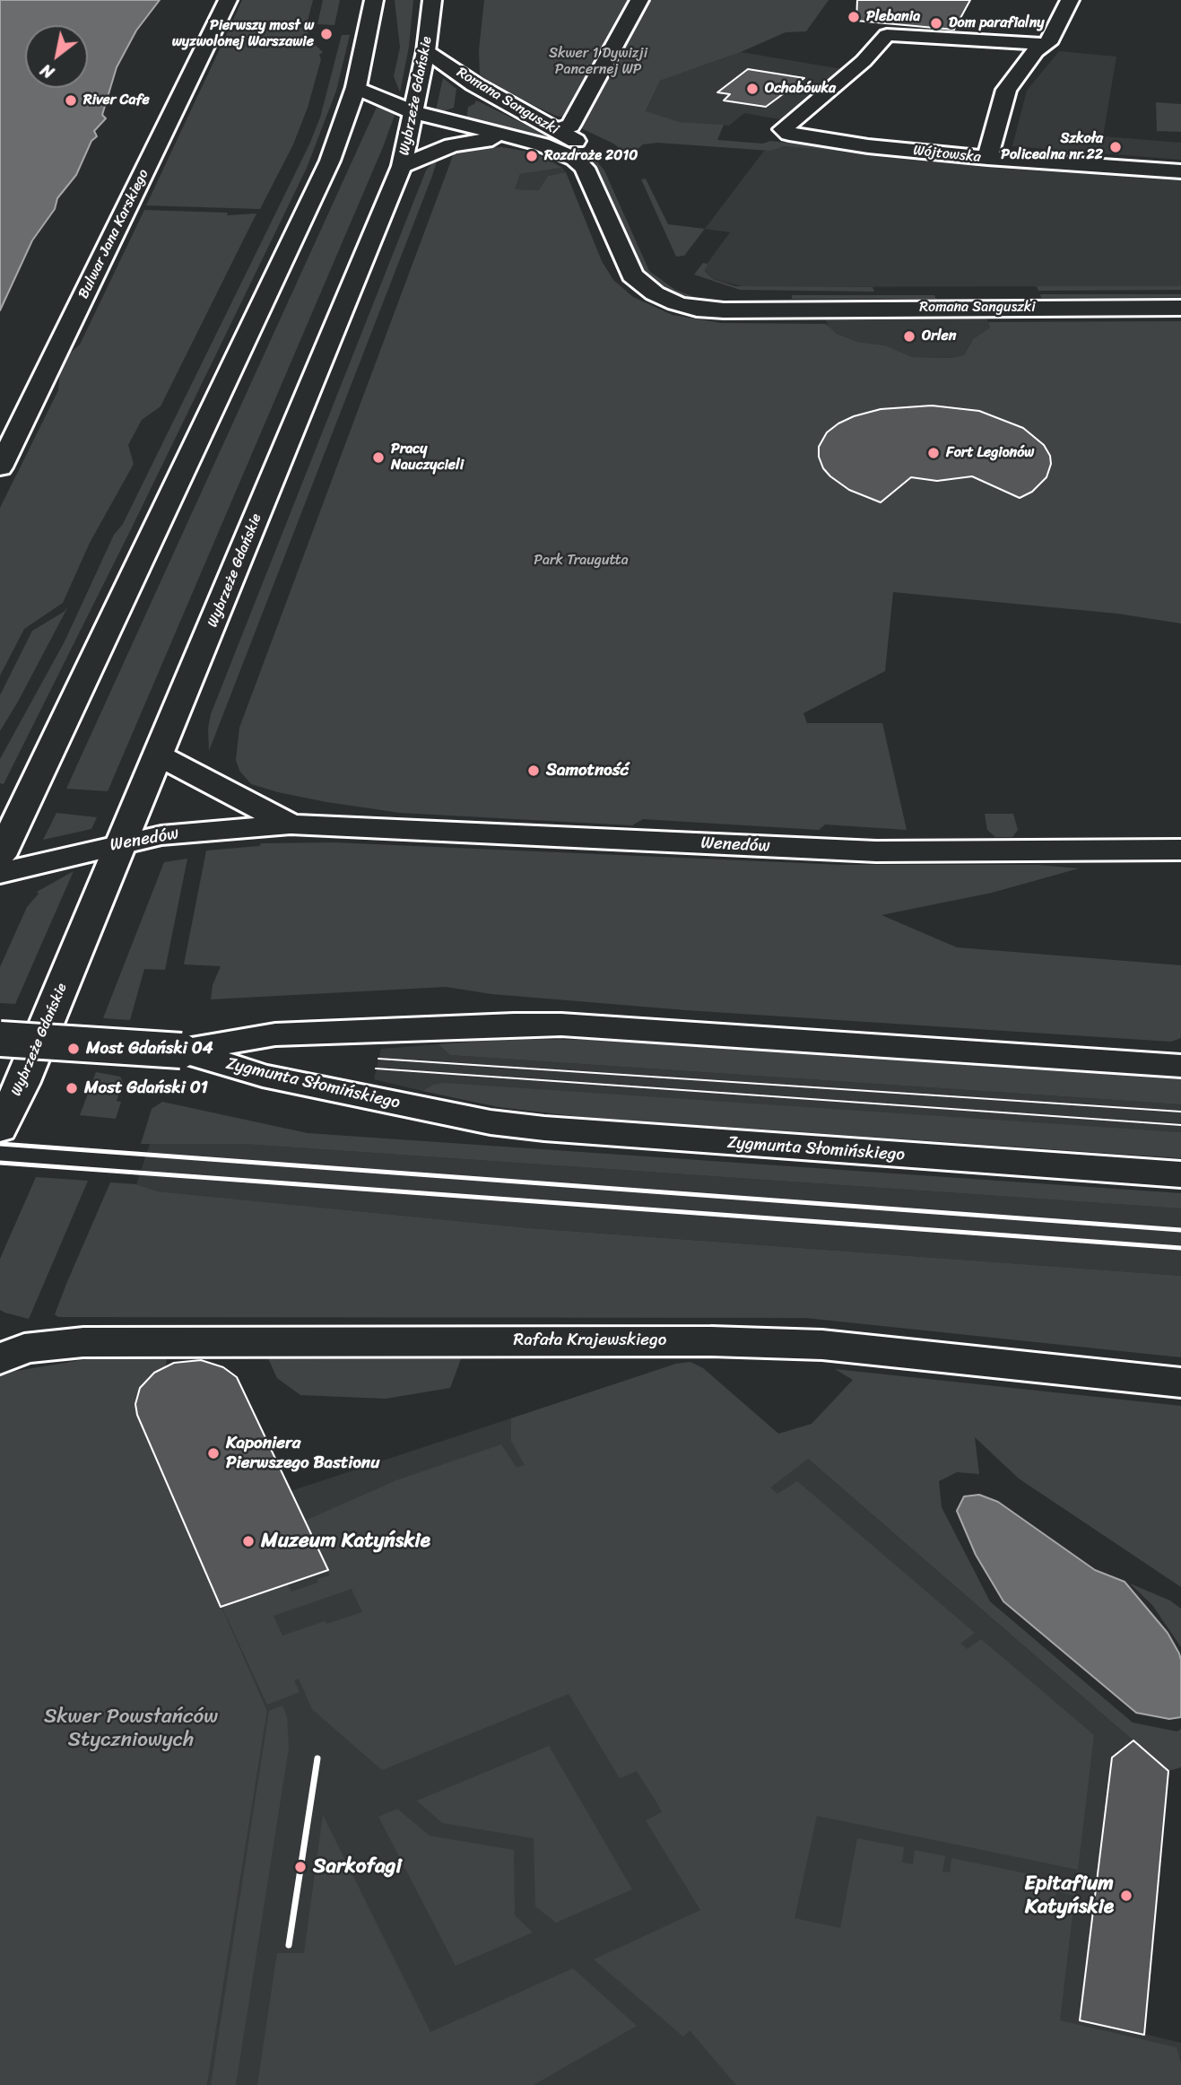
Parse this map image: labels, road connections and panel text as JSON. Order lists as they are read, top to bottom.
{
  "streets": {
    "street": [
      "Wybrzeże Gdańskie",
      "Romana Sanguszki",
      "Wójtowska",
      "Bulwar Jana Karskiego",
      "Wenedów",
      "Zygmunta Słomińskiego",
      "Rafała Krajewskiego"
    ]
  },
  "crossings": [
    ["Wybrzeże Gdańskie", "Romana Sanguszki"],
    ["Wybrzeże Gdańskie", "Wenedów"]
  ],
  "parks": ["Skwer 1 Dywizji Pancernej WP", "Park Traugutta", "Skwer Powstańców Styczniowych"],
  "places": [
    "Plebania",
    "Dom parafialny",
    "Pierwszy most w wyzwolonej Warszawie",
    "Ochabówka",
    "River Cafe",
    "Szkoła Policealna nr 22",
    "Rozdroże 2010",
    "Orlen",
    "Fort Legionów",
    "Pracy Nauczycieli",
    "Samotność",
    "Most Gdański 04",
    "Most Gdański 01",
    "Kaponiera Pierwszego Bastionu",
    "Muzeum Katyńskie",
    "Sarkofagi",
    "Epitafium Katyńskie"
  ],
  "north": "bottom left"
}
